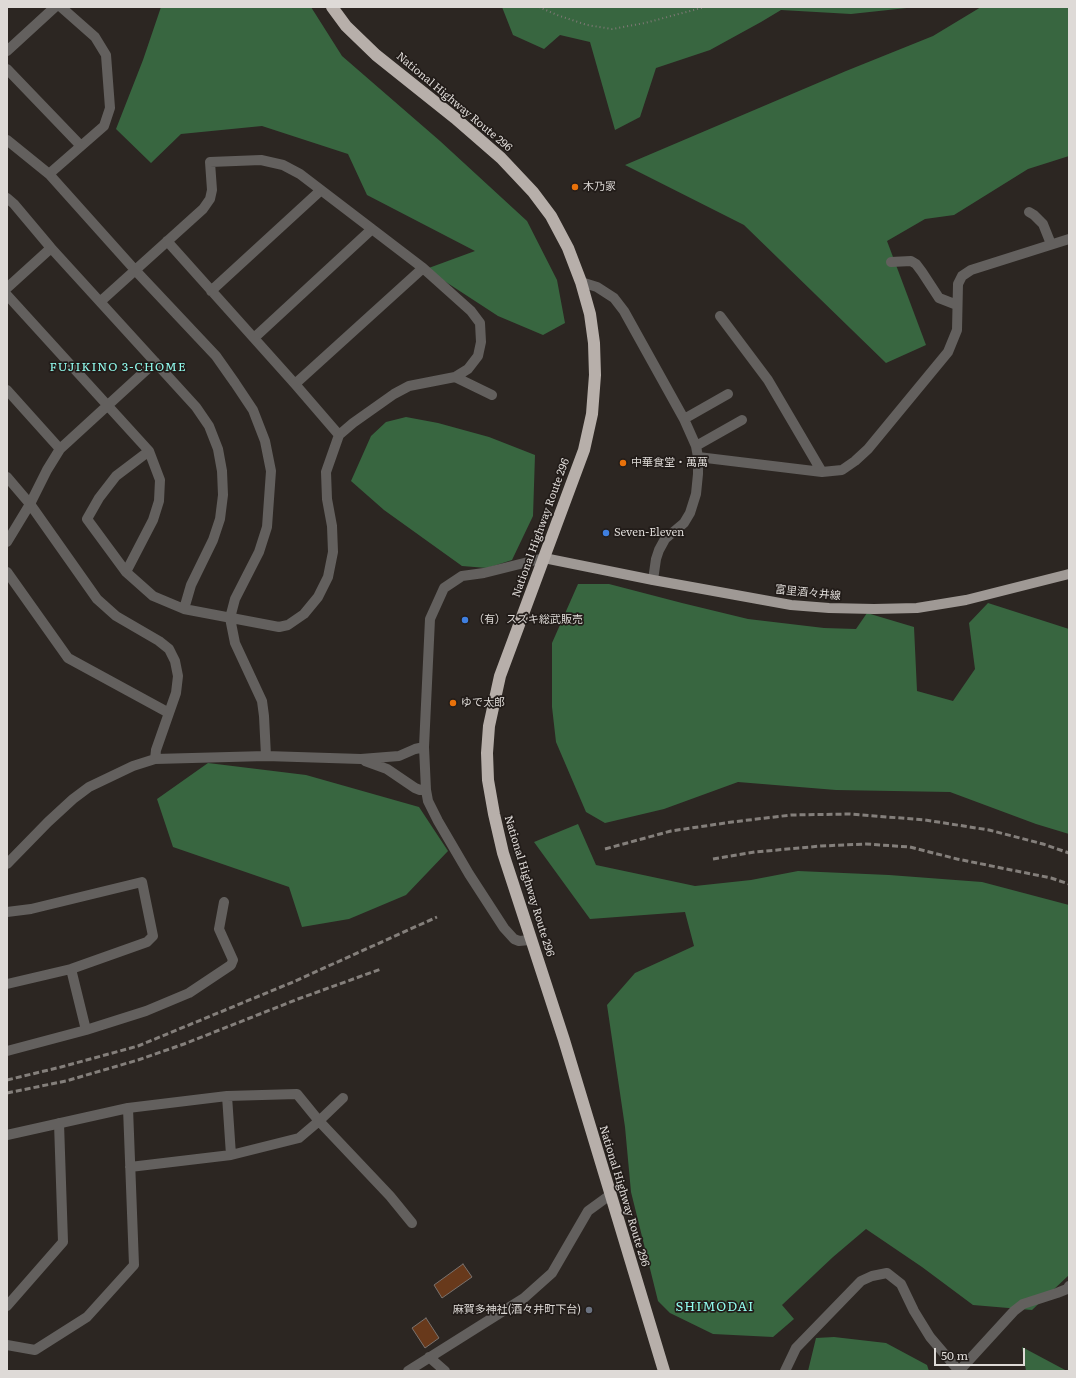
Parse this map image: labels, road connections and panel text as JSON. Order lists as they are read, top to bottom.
{
  "streets": {
    "highway": ["National Highway Route 296"],
    "main road": ["富里酒々井線"]
  },
  "crossings": [
    ["National Highway Route 296", "富里酒々井線"]
  ],
  "districts": ["FUJIKINO 3-CHOME", "SHIMODAI"],
  "places": [
    "木乃家",
    "中華食堂・萬萬",
    "Seven-Eleven",
    "（有）スズキ総武販売",
    "ゆで太郎",
    "麻賀多神社(酒々井町下台)"
  ],
  "scale_bar": "50 m"
}
